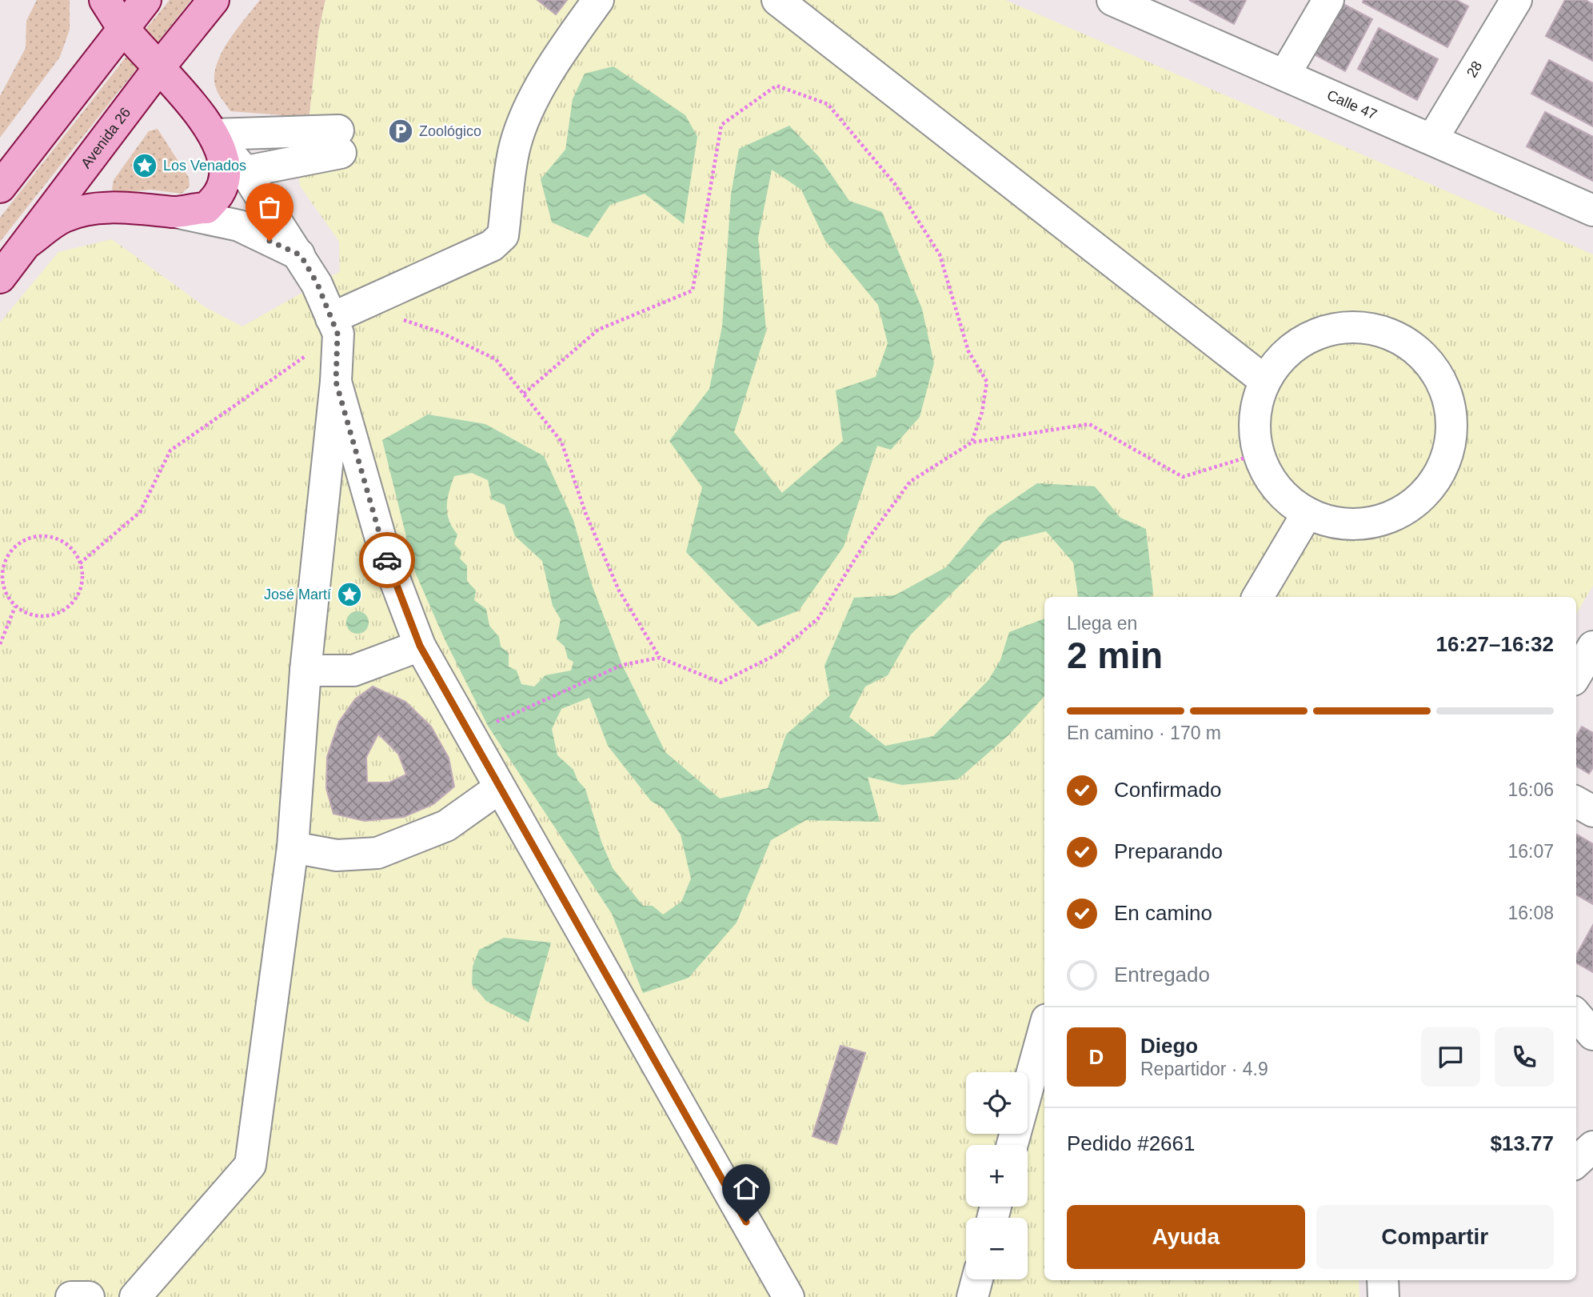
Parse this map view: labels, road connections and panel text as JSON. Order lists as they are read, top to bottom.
{
  "streets": {
    "main road": ["Avenida 26"],
    "street": ["28", "Calle 47"]
  },
  "crossings": [
    ["28", "Calle 47"]
  ],
  "places": {
    "parking": ["Zoológico"],
    "place": ["Los Venados", "José Martí"]
  },
  "page": {
    "heading": ["2 min", "Llega en", "16:27–16:32"],
    "panel": [
      "Diego",
      "Repartidor · 4.9",
      "Pedido #2661",
      "$13.77"
    ],
    "bar": "En camino · 170 m",
    "list": [
      ["Confirmado", "16:06"],
      ["Preparando", "16:07"],
      ["En camino", "16:08"],
      "Entregado"
    ],
    "round": "D",
    "map_buttons": ["+", "−"],
    "buttons": ["Ayuda", "Compartir"]
  }
}
